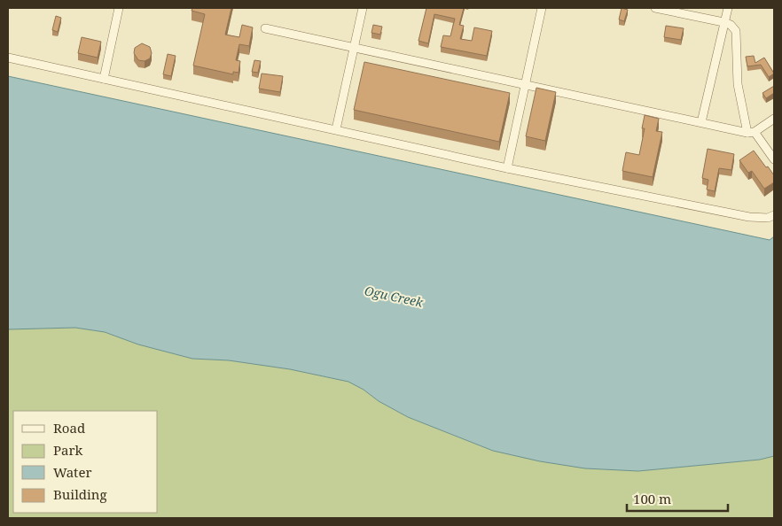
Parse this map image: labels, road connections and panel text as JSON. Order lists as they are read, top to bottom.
{
  "water": ["Ogu Creek"],
  "legend": [
    "Road",
    "Park",
    "Water",
    "Building"
  ],
  "scale_bar": "100 m"
}
